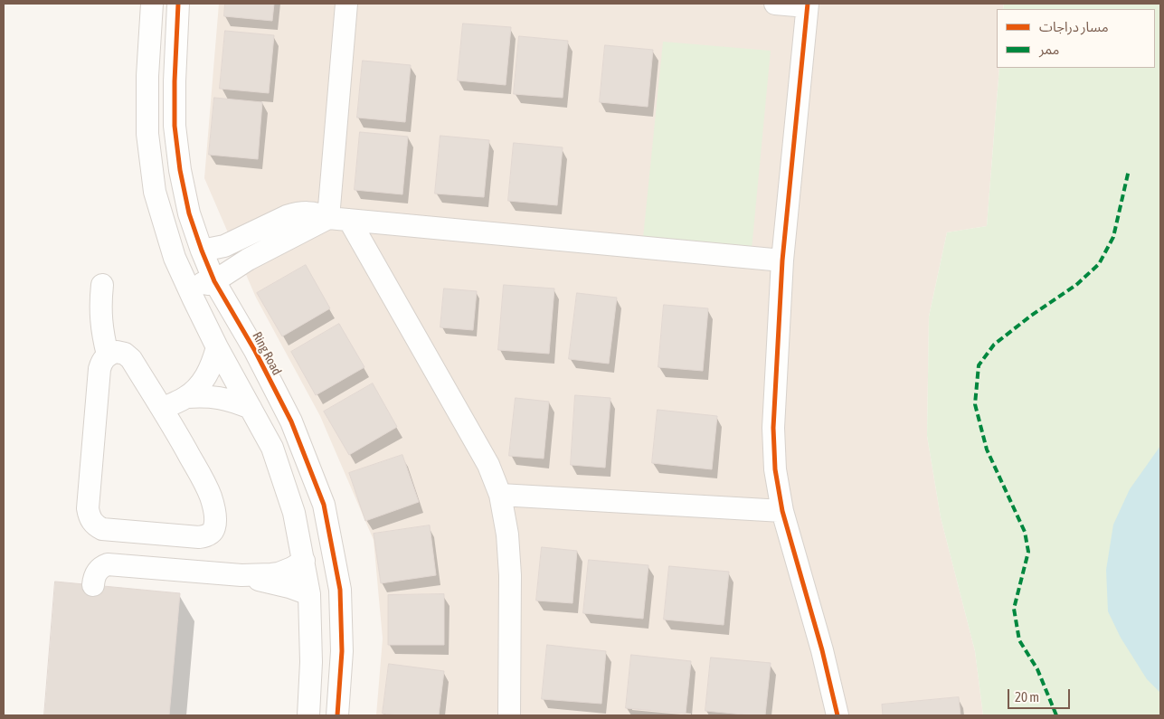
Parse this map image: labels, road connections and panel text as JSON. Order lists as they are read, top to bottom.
{
  "streets": {
    "street": ["Ring Road"]
  },
  "legend": ["مسار دراجات", "ممر"],
  "scale_bar": "20 m"
}
